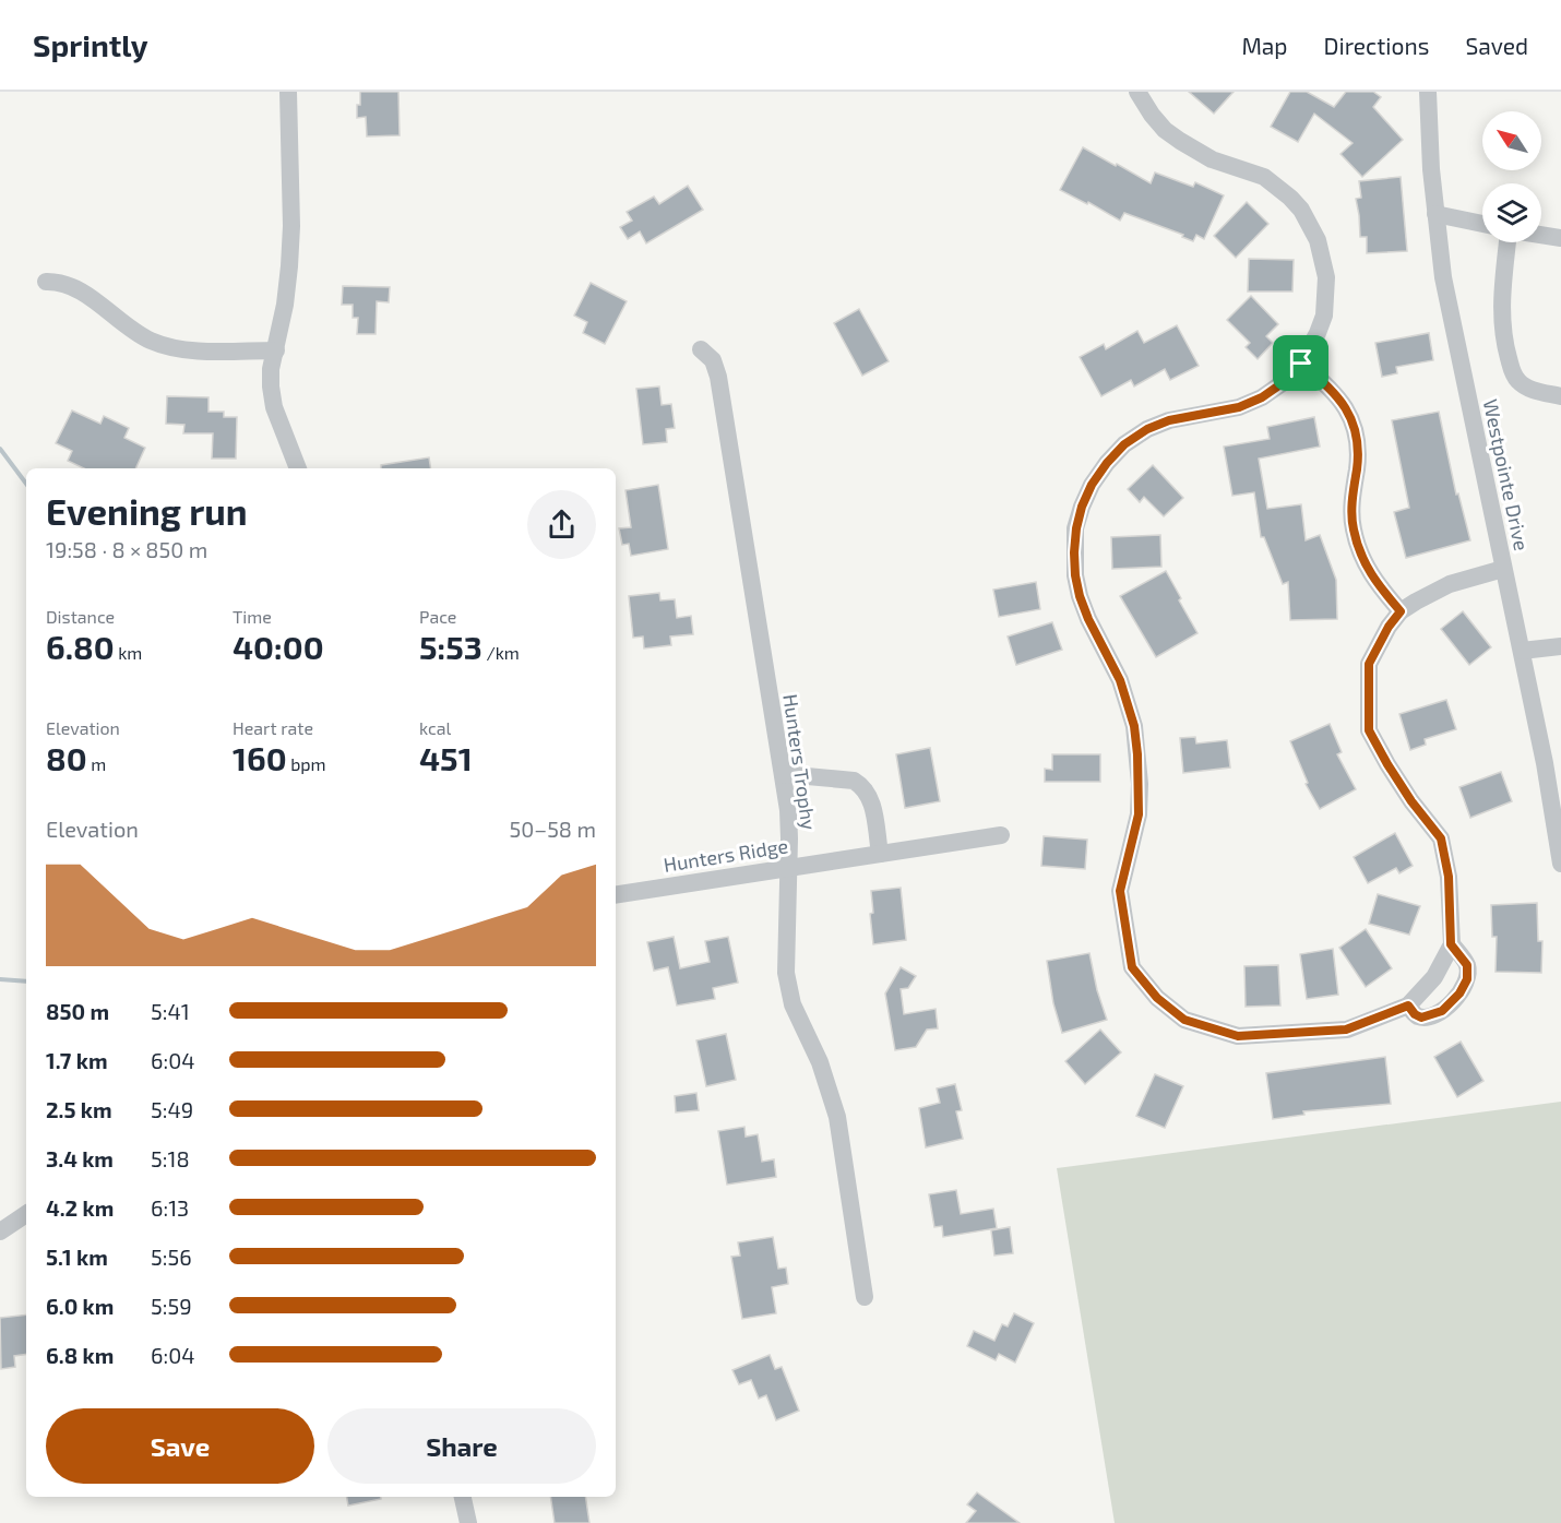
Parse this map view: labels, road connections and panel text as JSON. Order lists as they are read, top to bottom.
{
  "streets": {
    "street": ["Westpointe Drive", "Hunters Trophy", "Hunters Ridge"]
  },
  "crossings": [
    ["Hunters Trophy", "Hunters Ridge"]
  ],
  "north": "top left",
  "page": {
    "header": "Sprintly",
    "nav": ["Map", "Directions", "Saved"],
    "heading": ["Evening run", "19:58 · 8 × 850 m"],
    "stats": [
      ["Distance", "6.80 km"],
      ["Time", "40:00"],
      ["Pace", "5:53 /km"],
      ["Elevation", "80 m"],
      ["Heart rate", "160 bpm"],
      ["kcal", "451"]
    ],
    "chart": ["Elevation", "50–58 m"],
    "list": [
      {
        "name": "850 m",
        "note": "5:41"
      },
      {
        "name": "1.7 km",
        "note": "6:04"
      },
      {
        "name": "2.5 km",
        "note": "5:49"
      },
      {
        "name": "3.4 km",
        "note": "5:18"
      },
      {
        "name": "4.2 km",
        "note": "6:13"
      },
      {
        "name": "5.1 km",
        "note": "5:56"
      },
      {
        "name": "6.0 km",
        "note": "5:59"
      },
      {
        "name": "6.8 km",
        "note": "6:04"
      }
    ],
    "buttons": ["Save", "Share"]
  }
}
